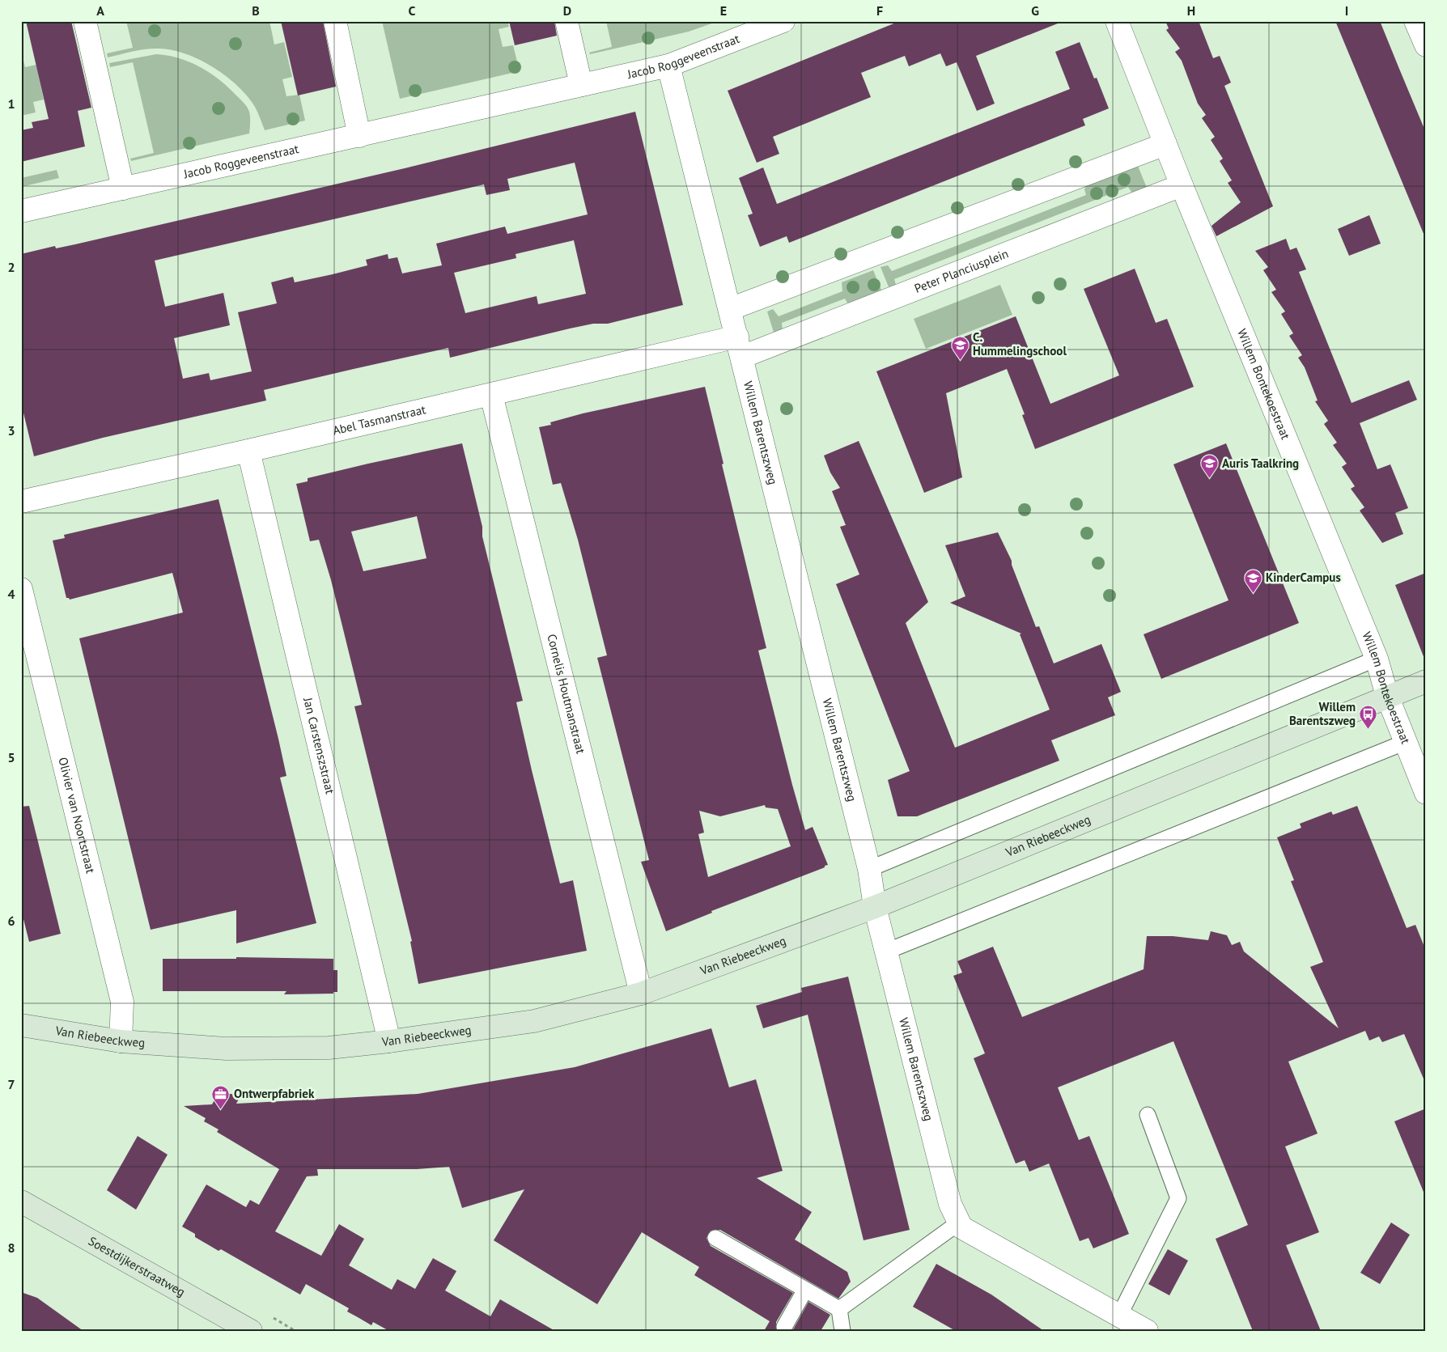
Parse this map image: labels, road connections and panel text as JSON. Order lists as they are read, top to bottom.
{
  "streets": {
    "street": [
      "Jacob Roggeveenstraat",
      "Peter Planciusplein",
      "Willem Bontekoestraat",
      "Abel Tasmanstraat",
      "Willem Barentszweg",
      "Cornelis Houtmanstraat",
      "Jan Carstenszstraat",
      "Olivier van Noortstraat",
      "Van Riebeeckweg",
      "Soestdijkerstraatweg"
    ]
  },
  "crossings": [
    ["Jacob Roggeveenstraat", "Willem Barentszweg"],
    ["Peter Planciusplein", "Willem Bontekoestraat"],
    ["Peter Planciusplein", "Abel Tasmanstraat"],
    ["Peter Planciusplein", "Willem Barentszweg"],
    ["Willem Bontekoestraat", "Van Riebeeckweg"],
    ["Abel Tasmanstraat", "Willem Barentszweg"],
    ["Abel Tasmanstraat", "Cornelis Houtmanstraat"],
    ["Abel Tasmanstraat", "Jan Carstenszstraat"],
    ["Willem Barentszweg", "Van Riebeeckweg"],
    ["Cornelis Houtmanstraat", "Van Riebeeckweg"],
    ["Jan Carstenszstraat", "Van Riebeeckweg"],
    ["Olivier van Noortstraat", "Van Riebeeckweg"]
  ],
  "places": {
    "school or university": ["C. Hummelingschool", "Auris Taalkring", "KinderCampus"],
    "bus stop": ["Willem Barentszweg"],
    "office": ["Ontwerpfabriek"]
  },
  "grid": {
    "columns": [
      "A",
      "B",
      "C",
      "D",
      "E",
      "F",
      "G",
      "H",
      "I"
    ],
    "rows": [
      "1",
      "2",
      "3",
      "4",
      "5",
      "6",
      "7",
      "8"
    ]
  }
}
